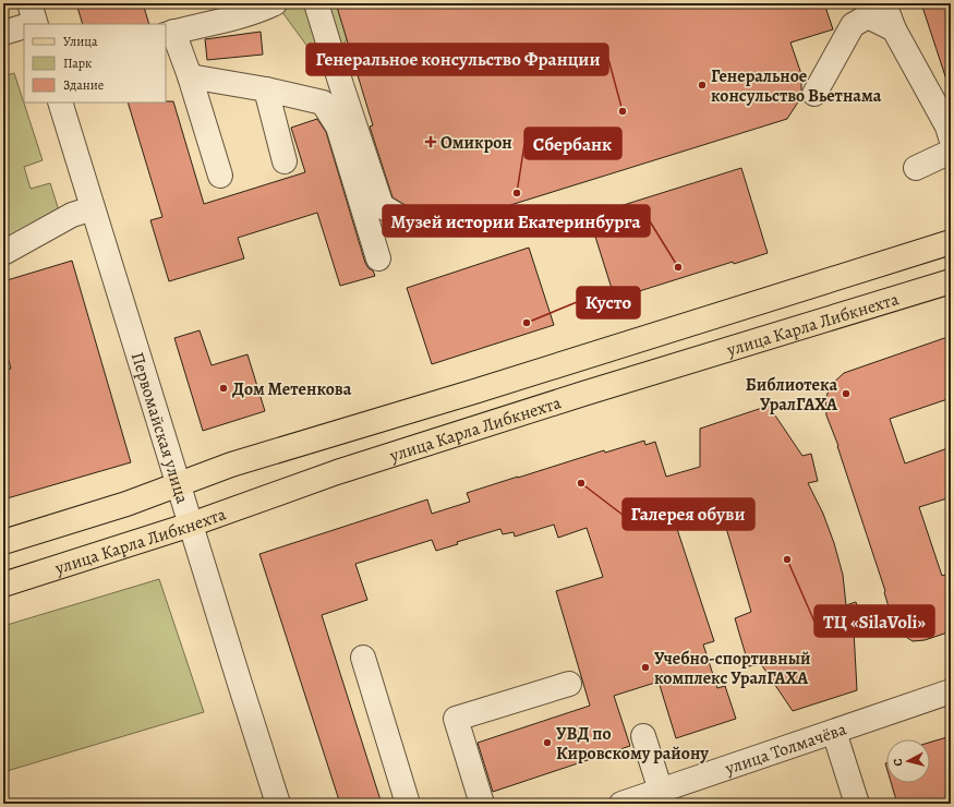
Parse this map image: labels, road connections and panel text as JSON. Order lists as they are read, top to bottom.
{
  "streets": {
    "main road": ["улица Карла Либкнехта"],
    "street": ["Первомайская улица", "улица Толмачёва"]
  },
  "crossings": [
    ["улица Карла Либкнехта", "Первомайская улица"]
  ],
  "places": {
    "other": [
      "Генеральное консульство Вьетнама",
      "Генеральное консульство Франции",
      "Сбербанк",
      "Музей истории Екатеринбурга",
      "Кусто",
      "Дом Метенкова",
      "Библиотека УралГАХА",
      "Галерея обуви",
      "ТЦ «SilaVoli»",
      "Учебно-спортивный комплекс УралГАХА",
      "УВД по Кировскому району"
    ],
    "health": ["Омикрон"]
  },
  "legend": ["Улица", "Парк", "Здание"],
  "north": "left"
}
